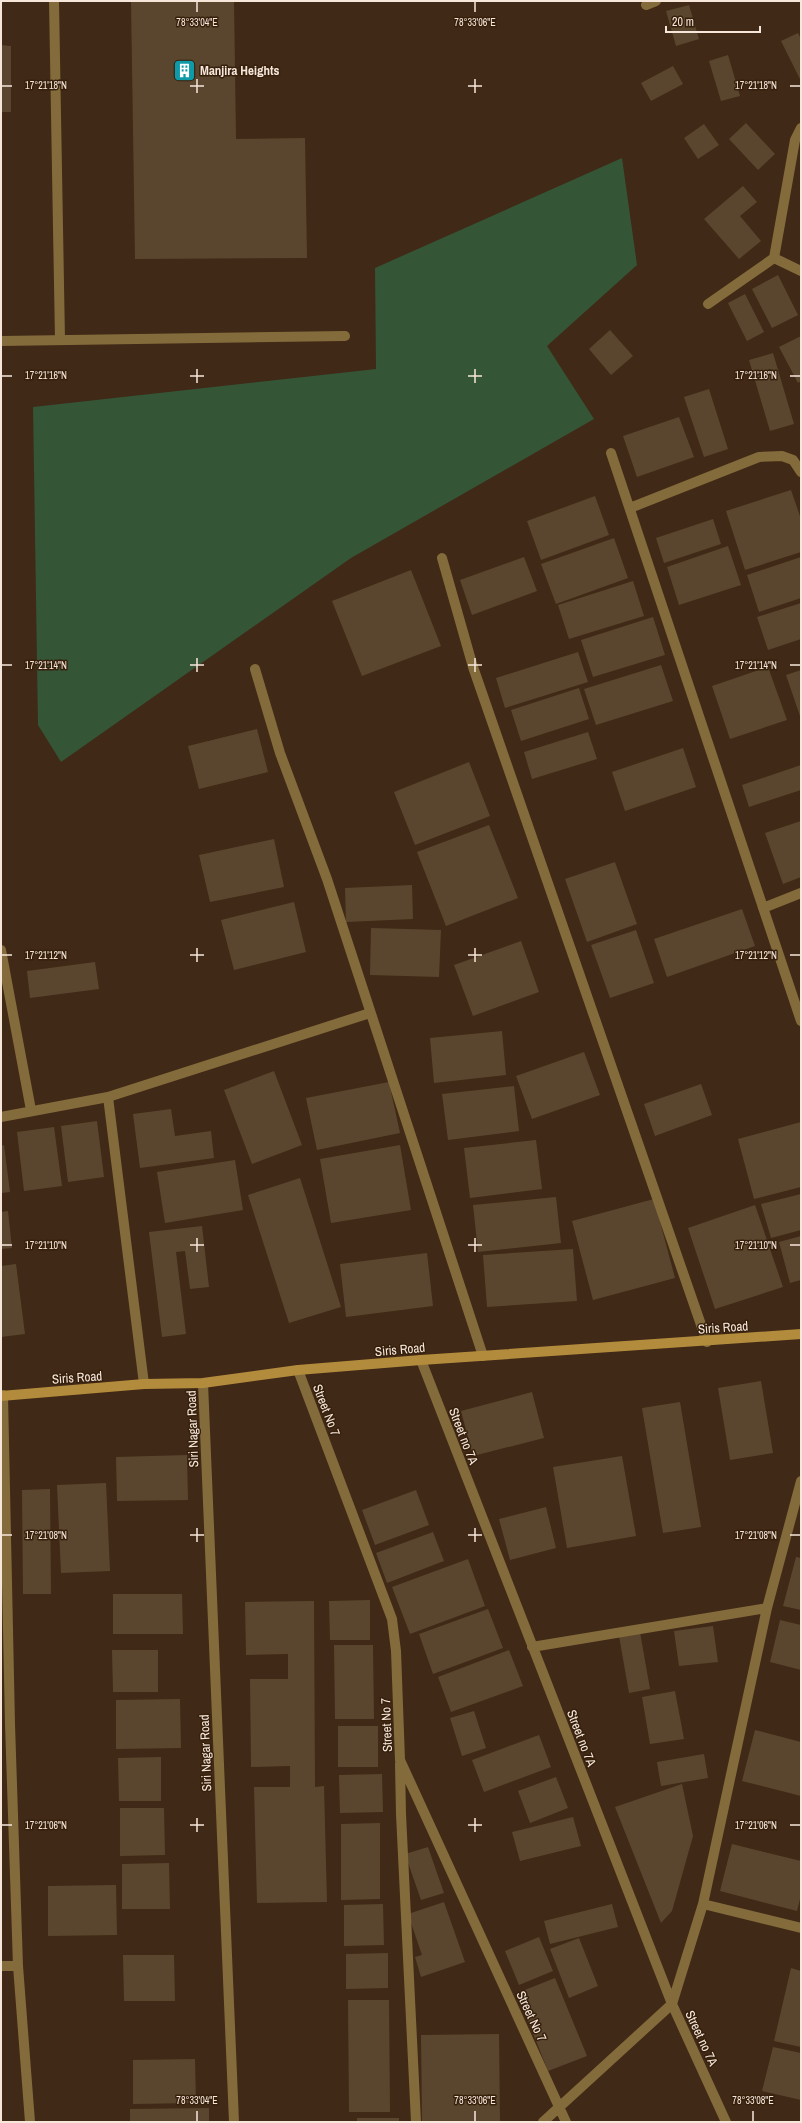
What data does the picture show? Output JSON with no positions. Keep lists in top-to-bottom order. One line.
{"streets":{"street":["Siris Road","Street No 7","Siri Nagar Road","Street no 7A"]},"crossings":[["Siris Road","Street No 7"],["Siris Road","Siri Nagar Road"],["Siris Road","Street no 7A"]],"places":{"building":["Manjira Heights"]},"scale_bar":"20 m","coordinates":["78°33'04\"E","78°33'06\"E","17°21'18\"N","17°21'16\"N","17°21'14\"N","17°21'12\"N","17°21'10\"N","17°21'08\"N","17°21'06\"N","78°33'08\"E"]}
